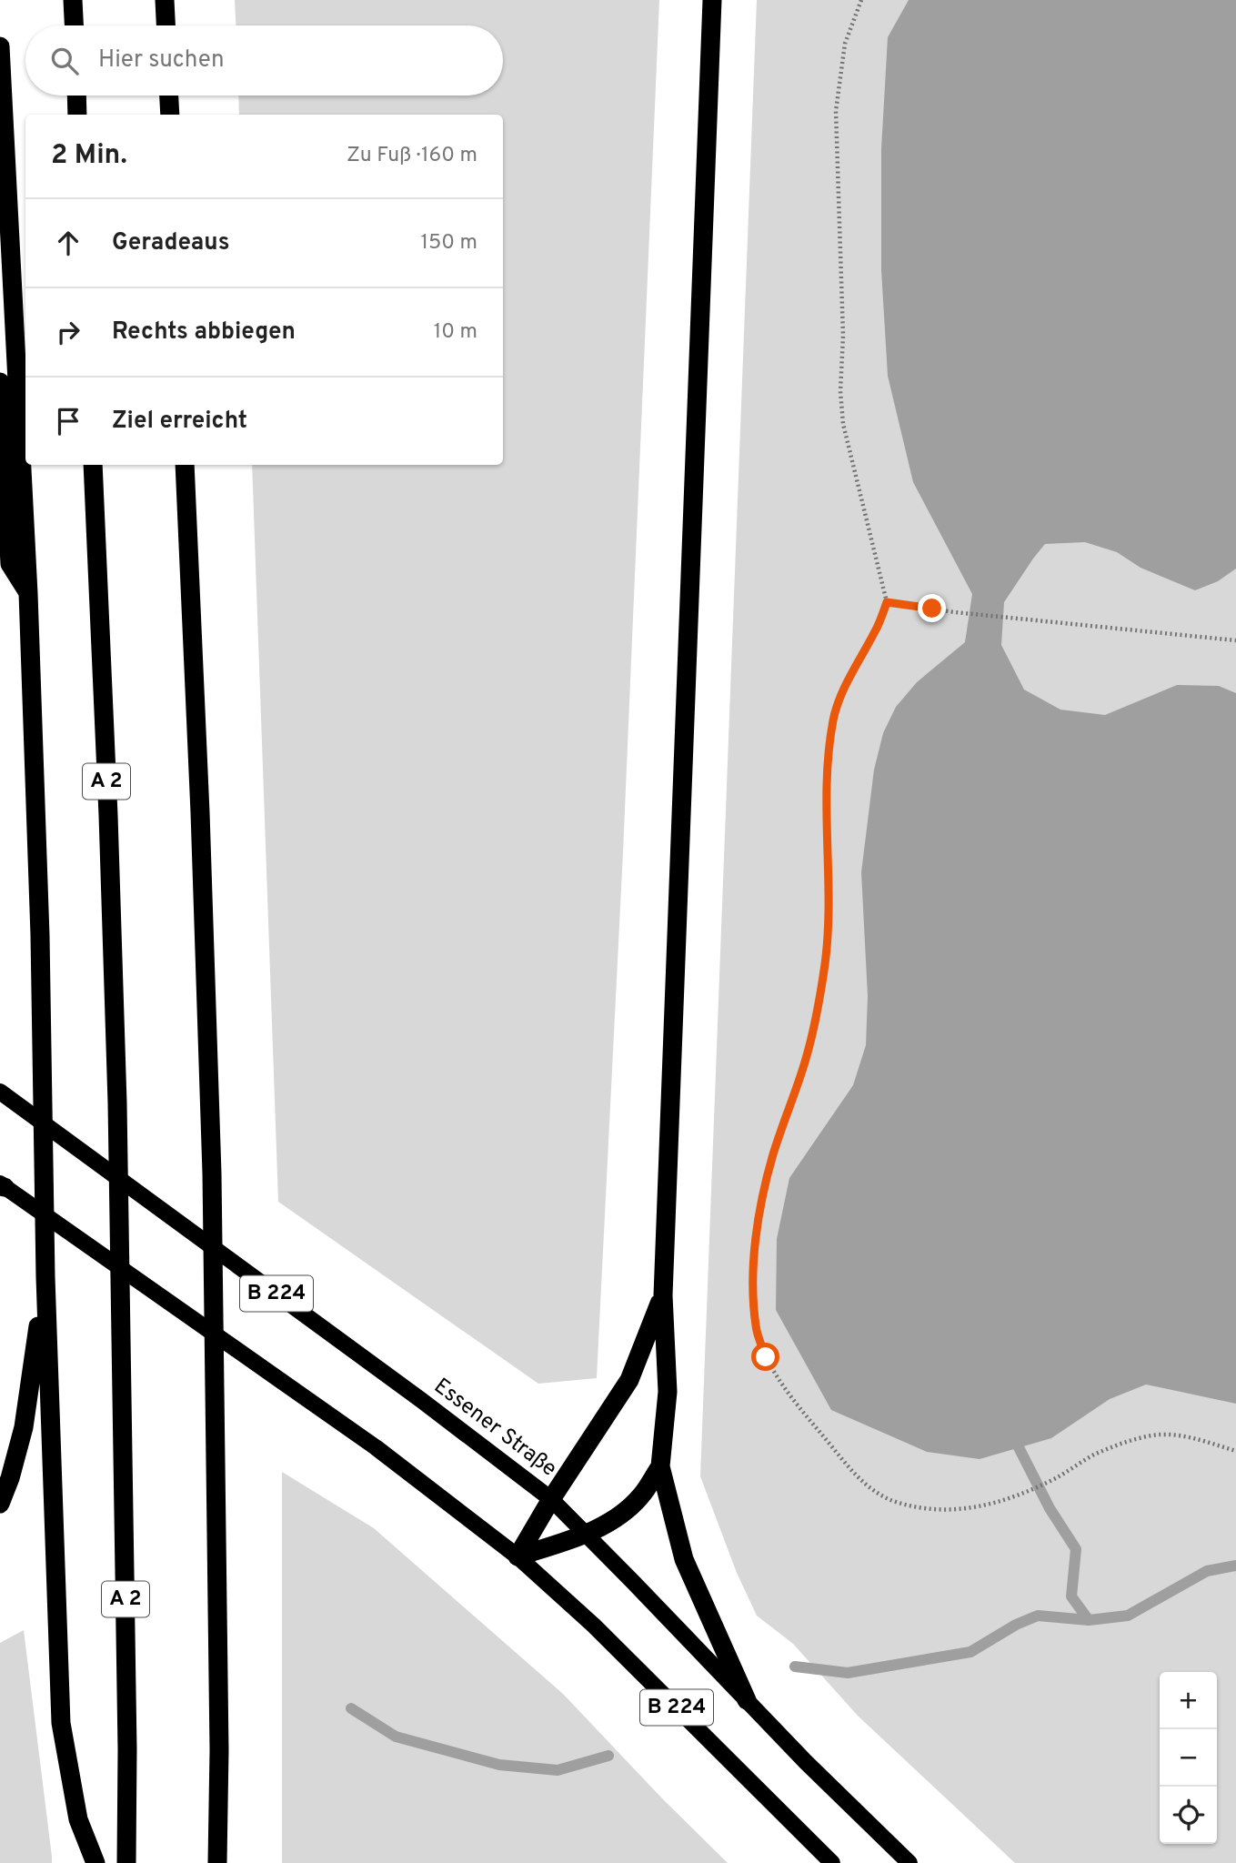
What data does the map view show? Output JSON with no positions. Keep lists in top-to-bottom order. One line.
{"streets":{"highway":["A 2"],"main road":["B 224","Essener Straße"]},"page":{"search":"Hier suchen","heading":["2 Min.","Zu Fuß · 160 m"],"list":[["Geradeaus","150 m"],["Rechts abbiegen","10 m"],"Ziel erreicht"],"map_buttons":["+","−"]}}
